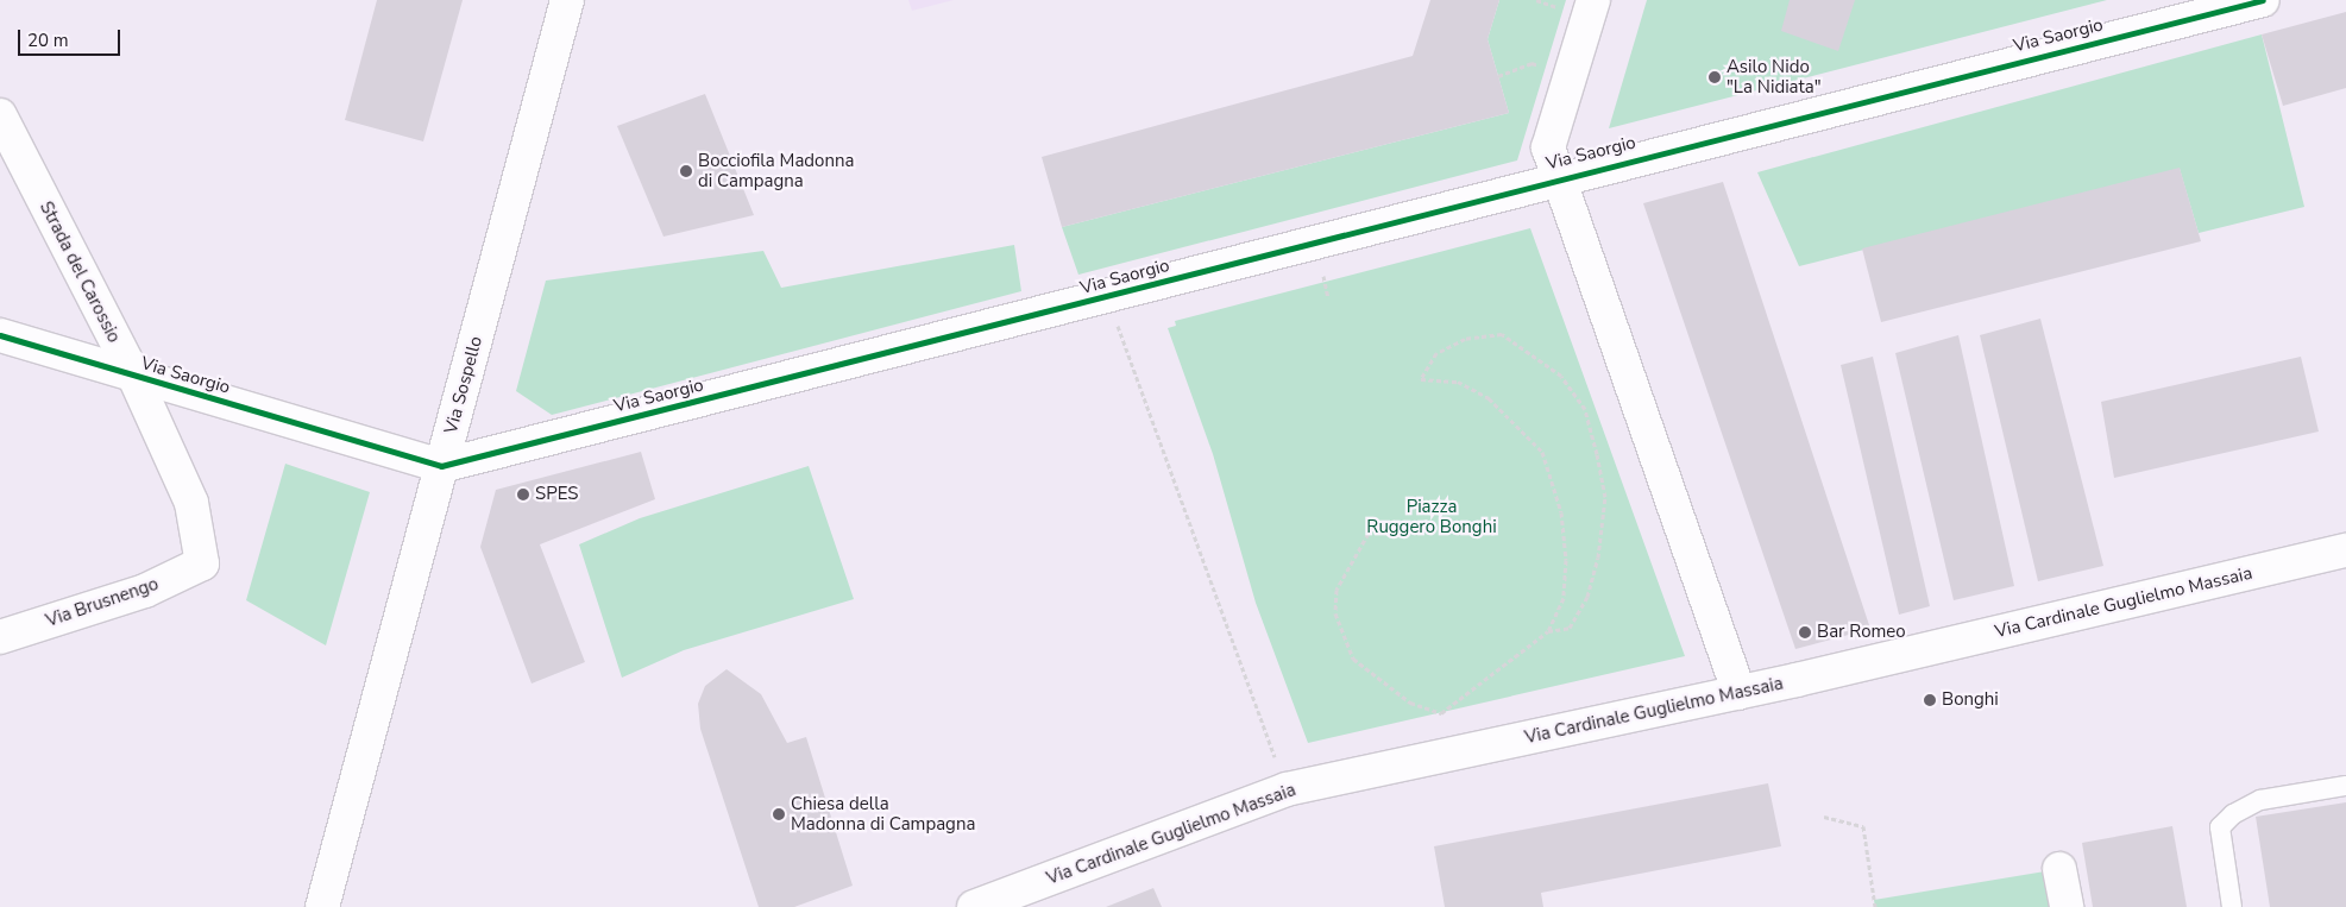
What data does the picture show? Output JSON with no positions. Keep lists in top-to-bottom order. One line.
{"streets":{"street":["Via Saorgio","Strada del Carossio","Via Sospello","Via Brusnengo","Via Cardinale Guglielmo Massaia"]},"crossings":[["Via Saorgio","Strada del Carossio"],["Via Saorgio","Via Sospello"],["Strada del Carossio","Via Brusnengo"]],"parks":["Piazza Ruggero Bonghi"],"places":["Asilo Nido \"La Nidiata\"","Bocciofila Madonna di Campagna","SPES","Bar Romeo","Bonghi","Chiesa della Madonna di Campagna"],"scale_bar":"20 m"}
